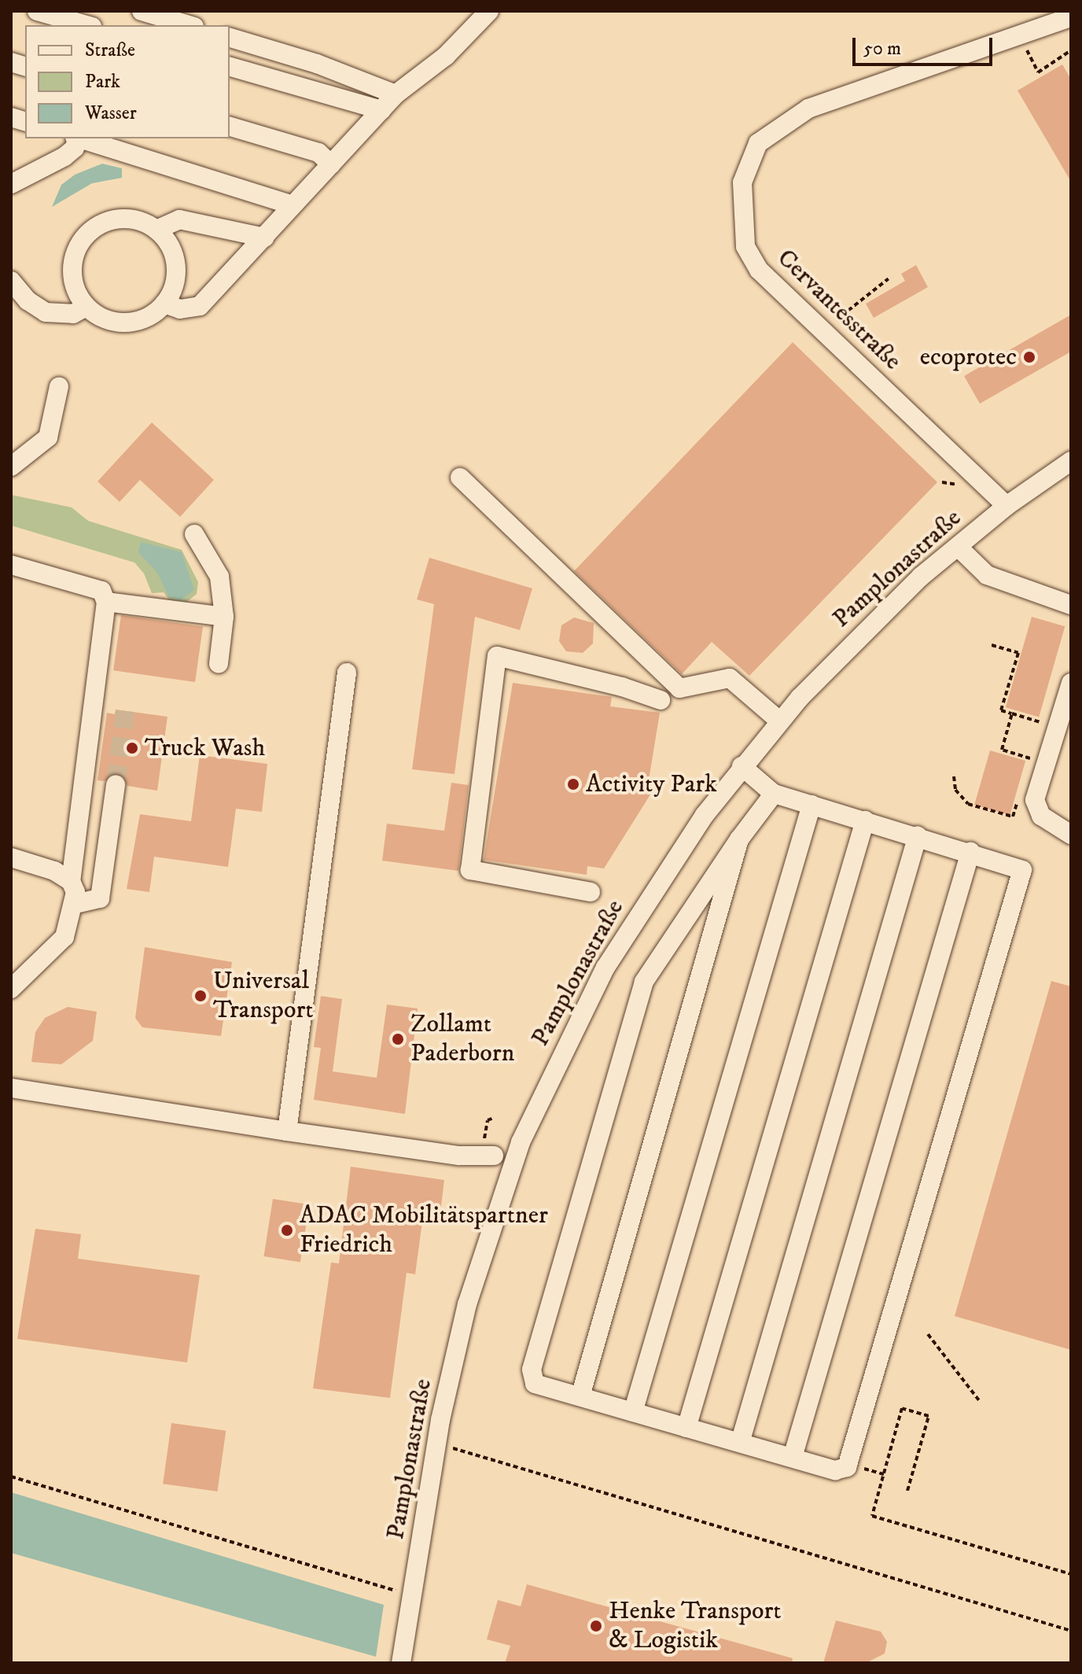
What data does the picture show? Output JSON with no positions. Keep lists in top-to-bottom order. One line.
{"streets":{"street":["Cervantesstraße","Pamplonastraße"]},"crossings":[["Cervantesstraße","Pamplonastraße"]],"places":["ecoprotec","Truck Wash","Activity Park","Universal Transport","Zollamt Paderborn","ADAC Mobilitätspartner Friedrich","Henke Transport & Logistik"],"legend":["Straße","Park","Wasser"],"scale_bar":"50 m"}
